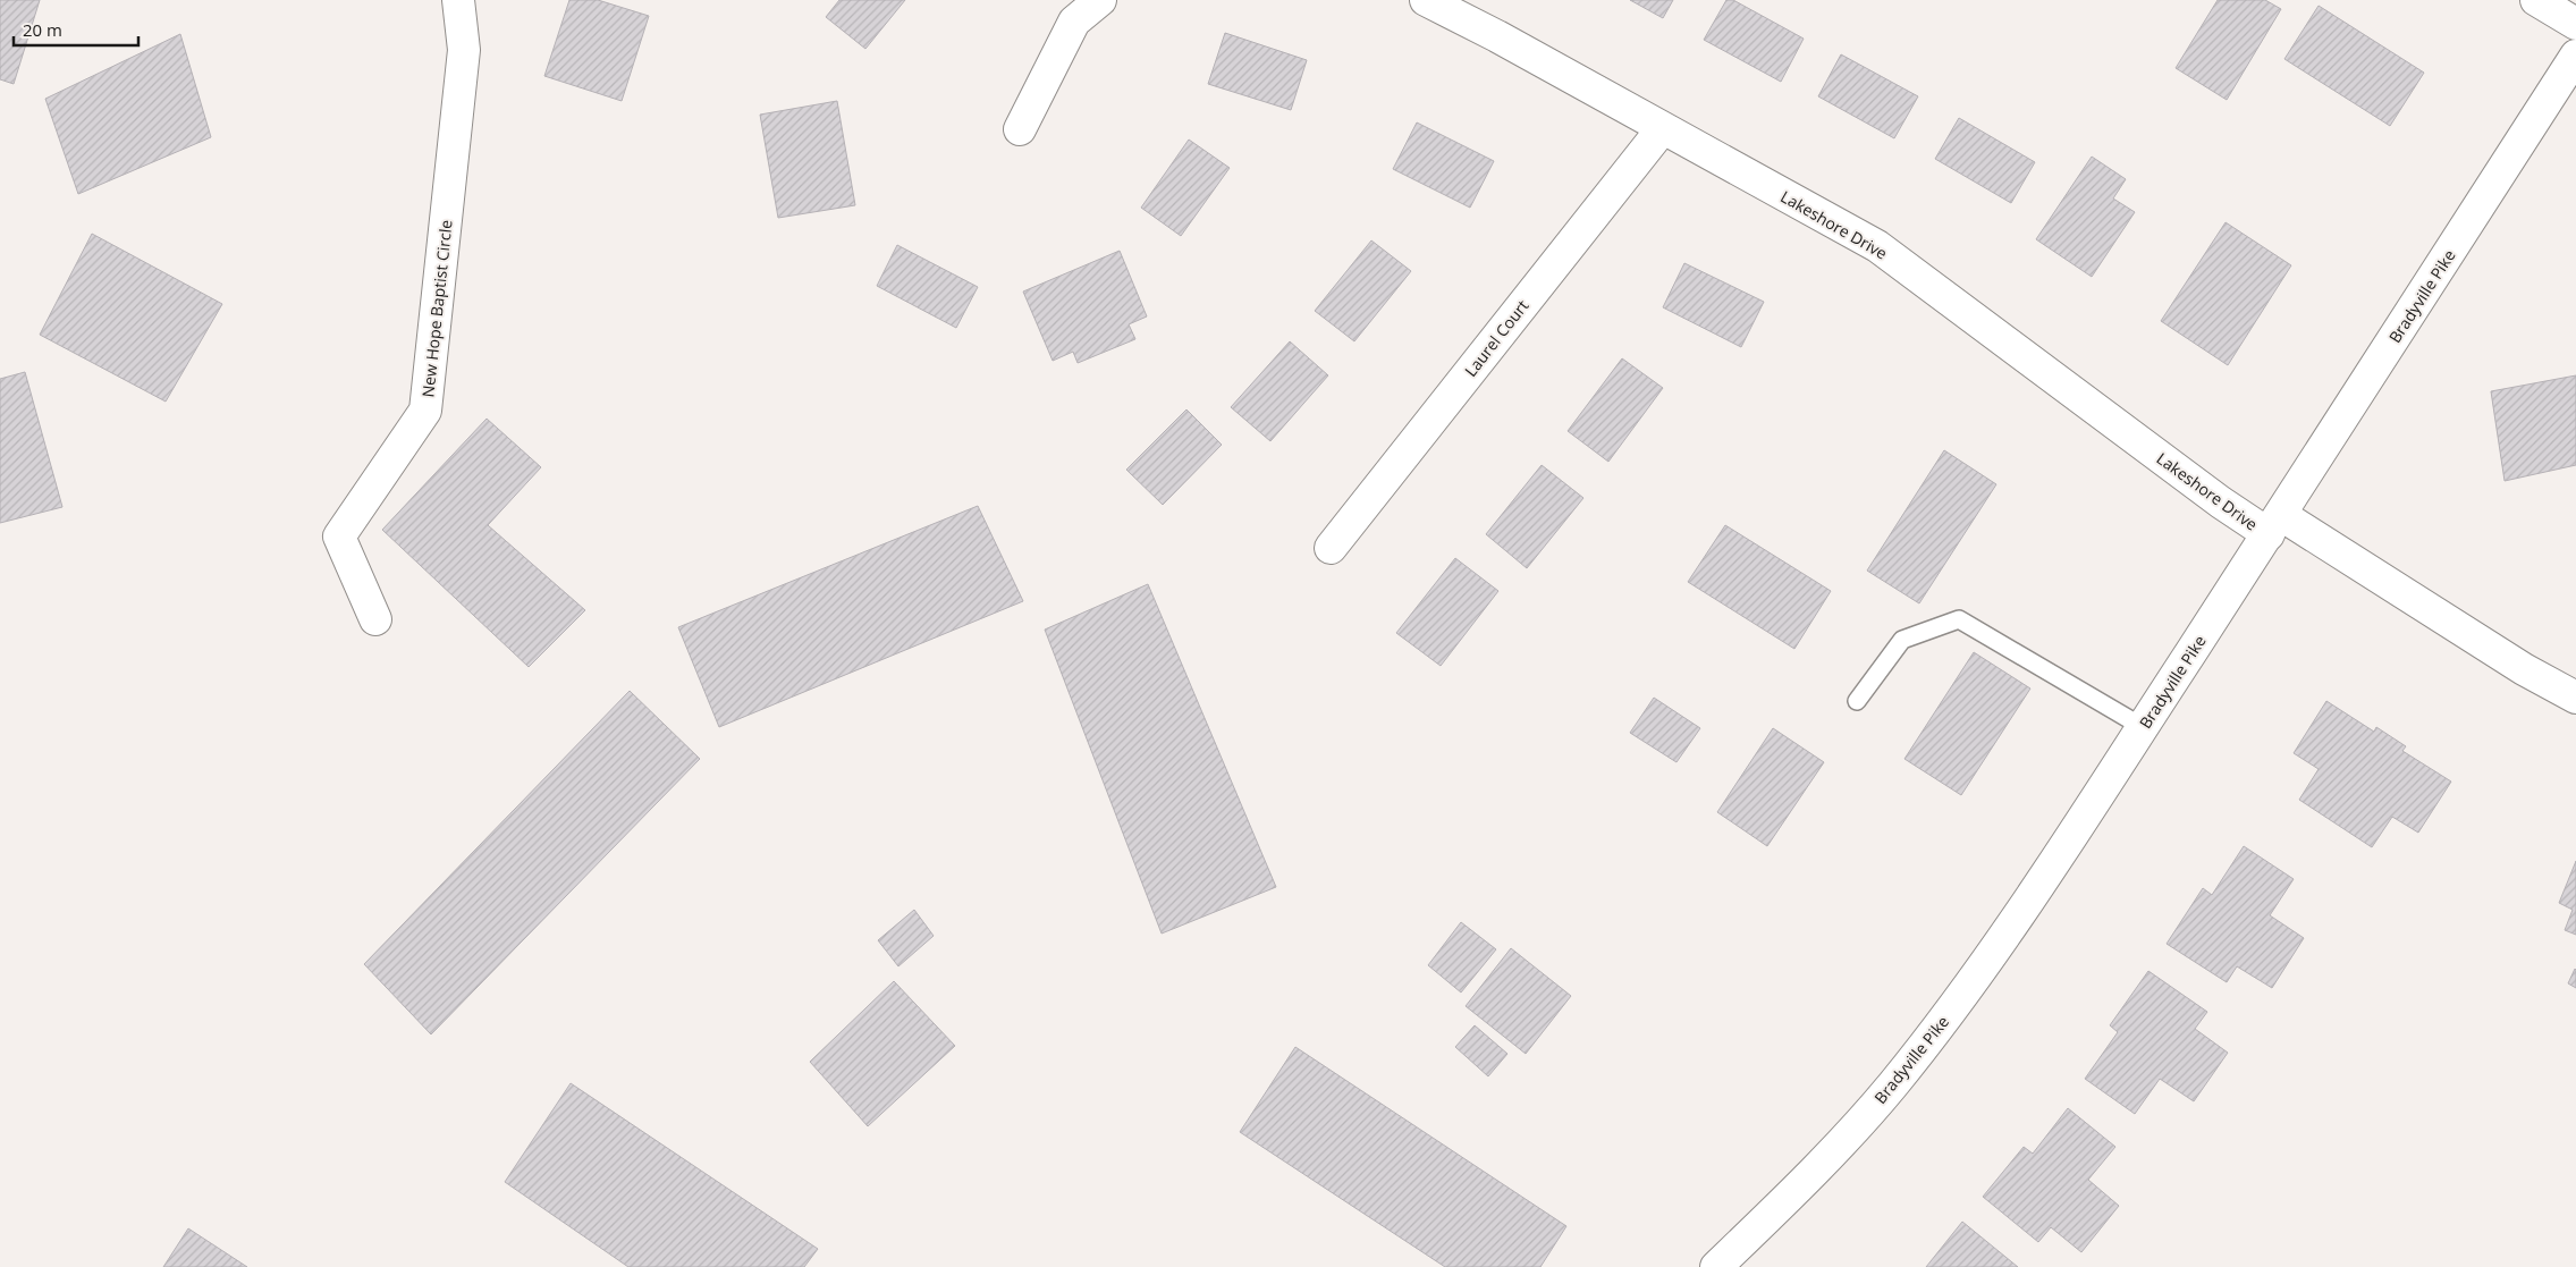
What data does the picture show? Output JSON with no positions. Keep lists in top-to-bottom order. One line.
{"streets":{"street":["Lakeshore Drive","Bradyville Pike","New Hope Baptist Circle","Laurel Court"]},"crossings":[["Lakeshore Drive","Bradyville Pike"],["Lakeshore Drive","Laurel Court"]],"scale_bar":"20 m"}
